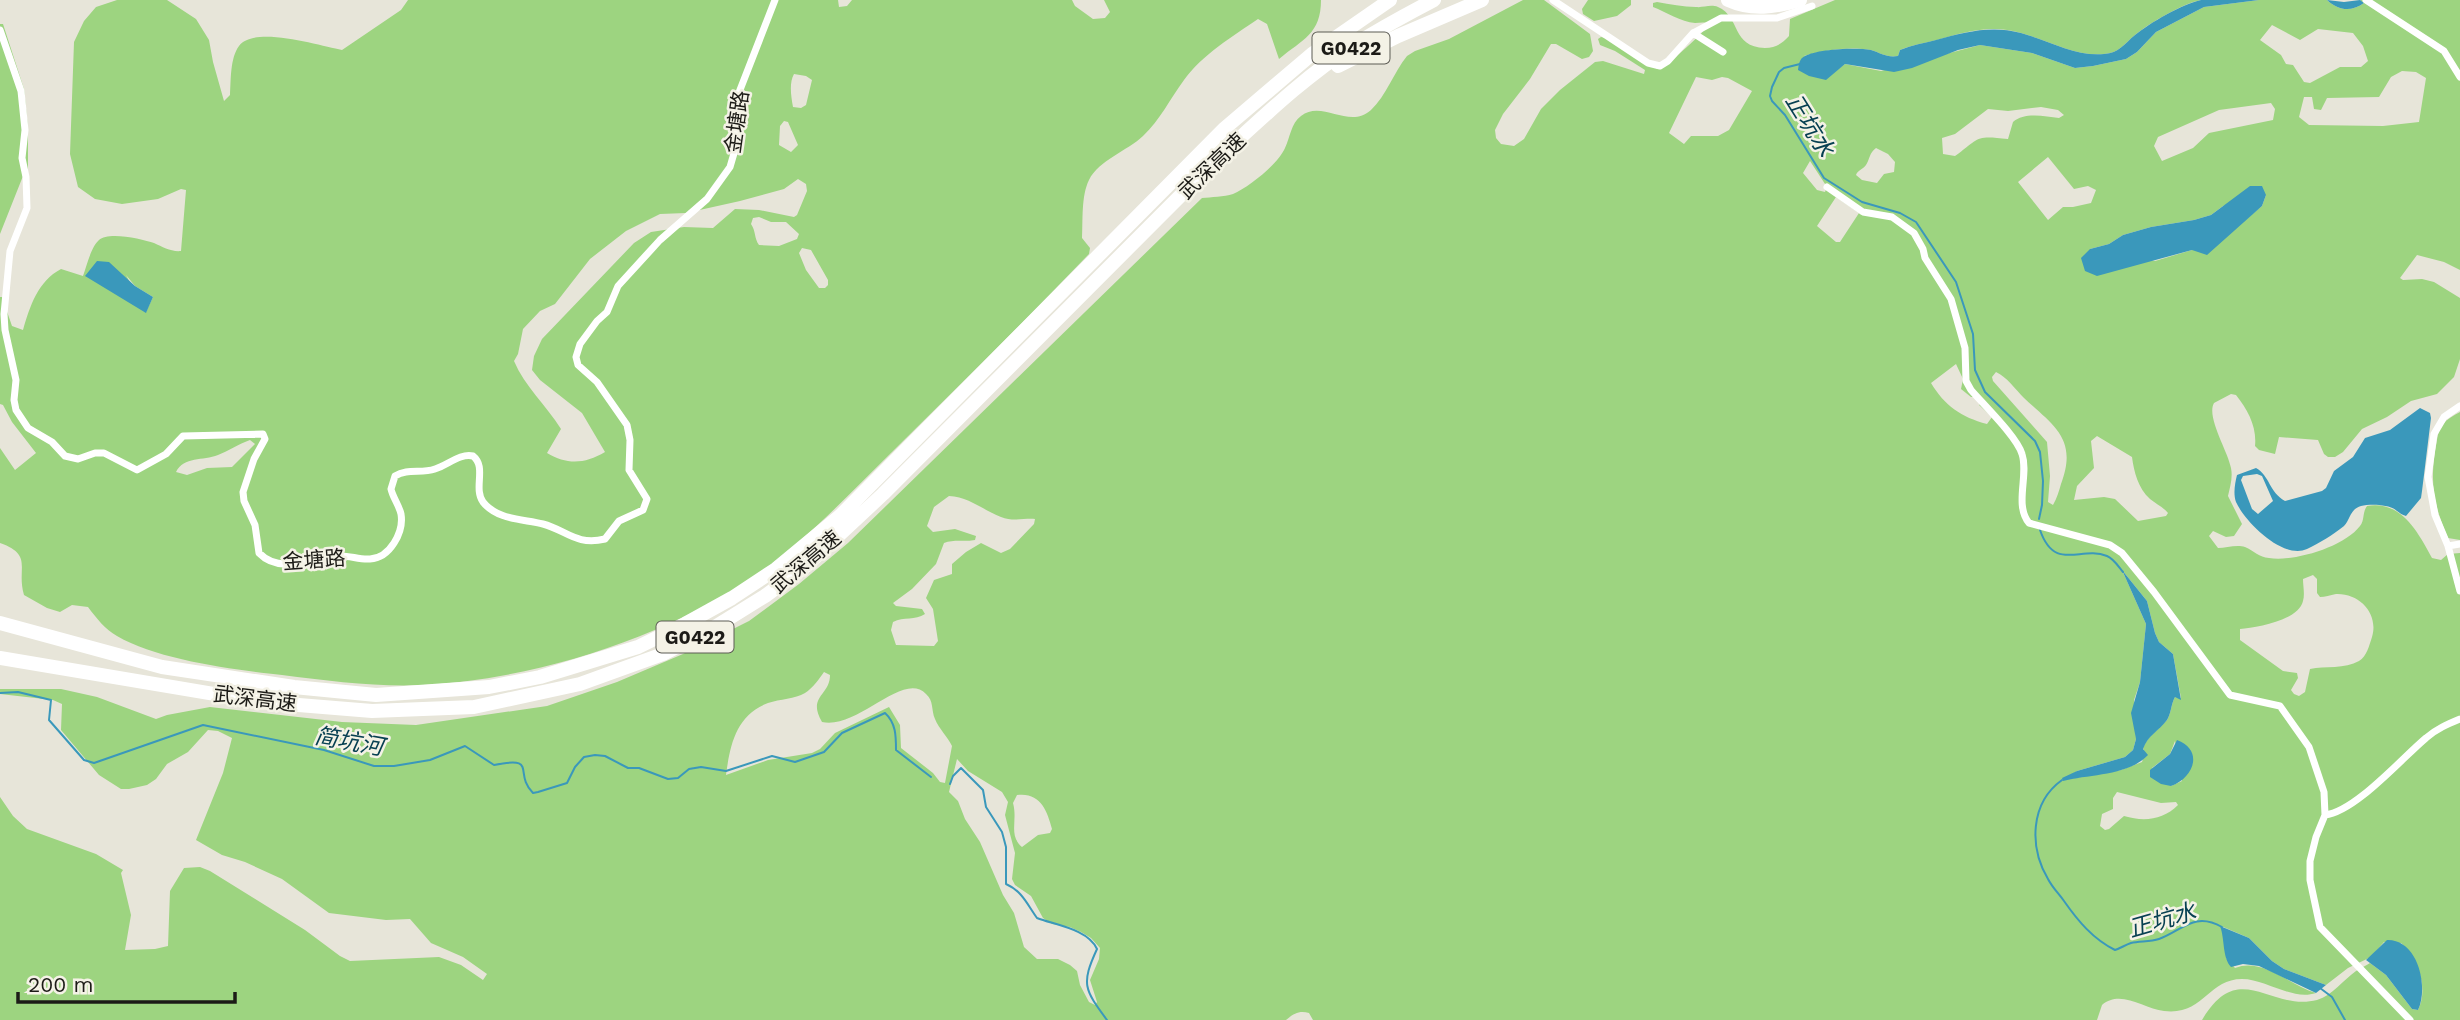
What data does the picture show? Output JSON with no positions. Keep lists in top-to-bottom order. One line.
{"streets":{"highway":["G0422","武深高速"],"street":["金塘路"]},"water":["正坑水","简坑河"],"scale_bar":"200 m"}
